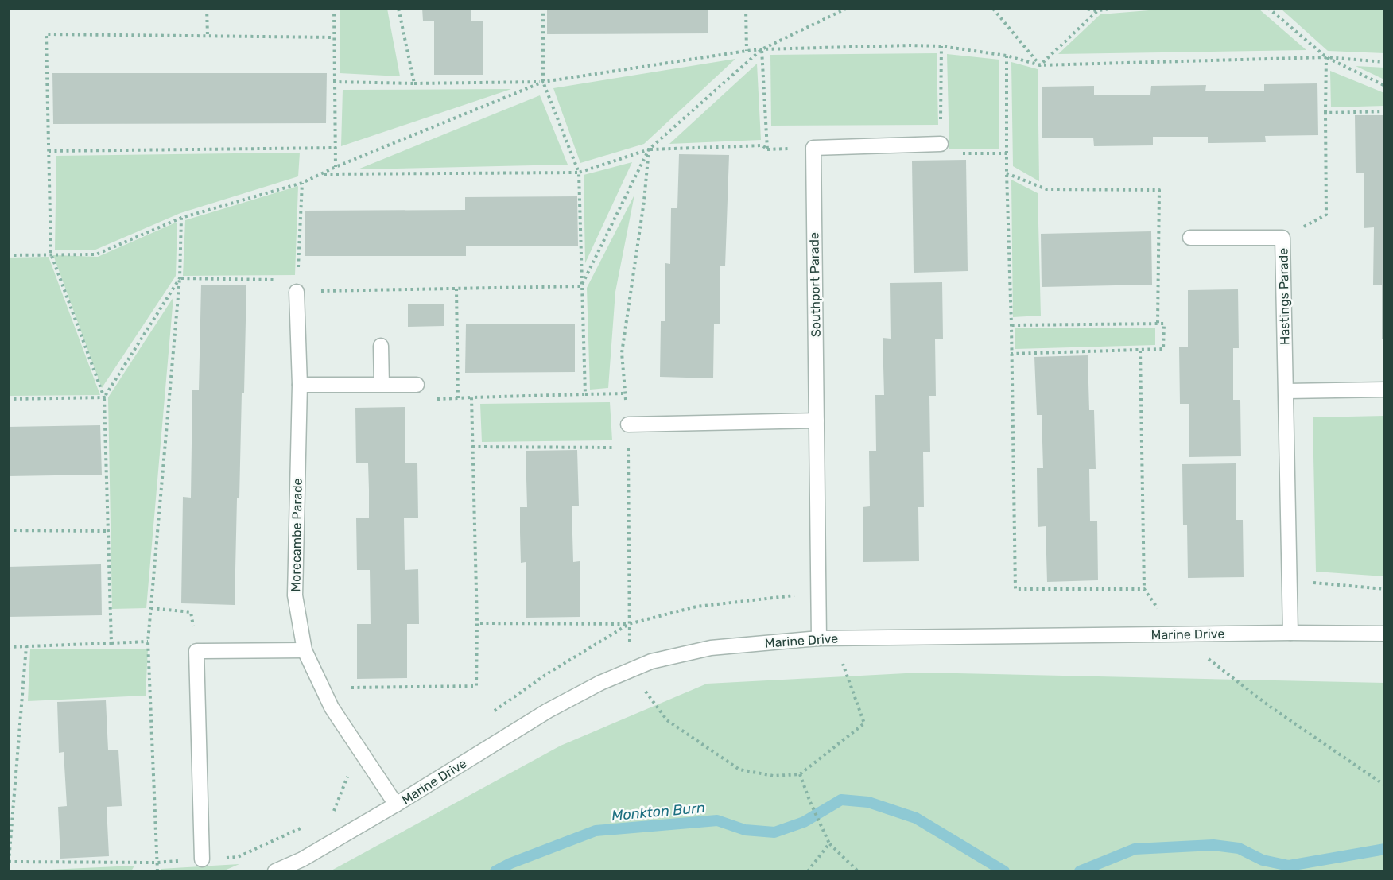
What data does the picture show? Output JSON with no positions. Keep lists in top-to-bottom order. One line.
{"streets":{"street":["Southport Parade","Hastings Parade","Morecambe Parade","Marine Drive"]},"crossings":[["Southport Parade","Marine Drive"],["Hastings Parade","Marine Drive"],["Morecambe Parade","Marine Drive"]],"water":["Monkton Burn"]}
